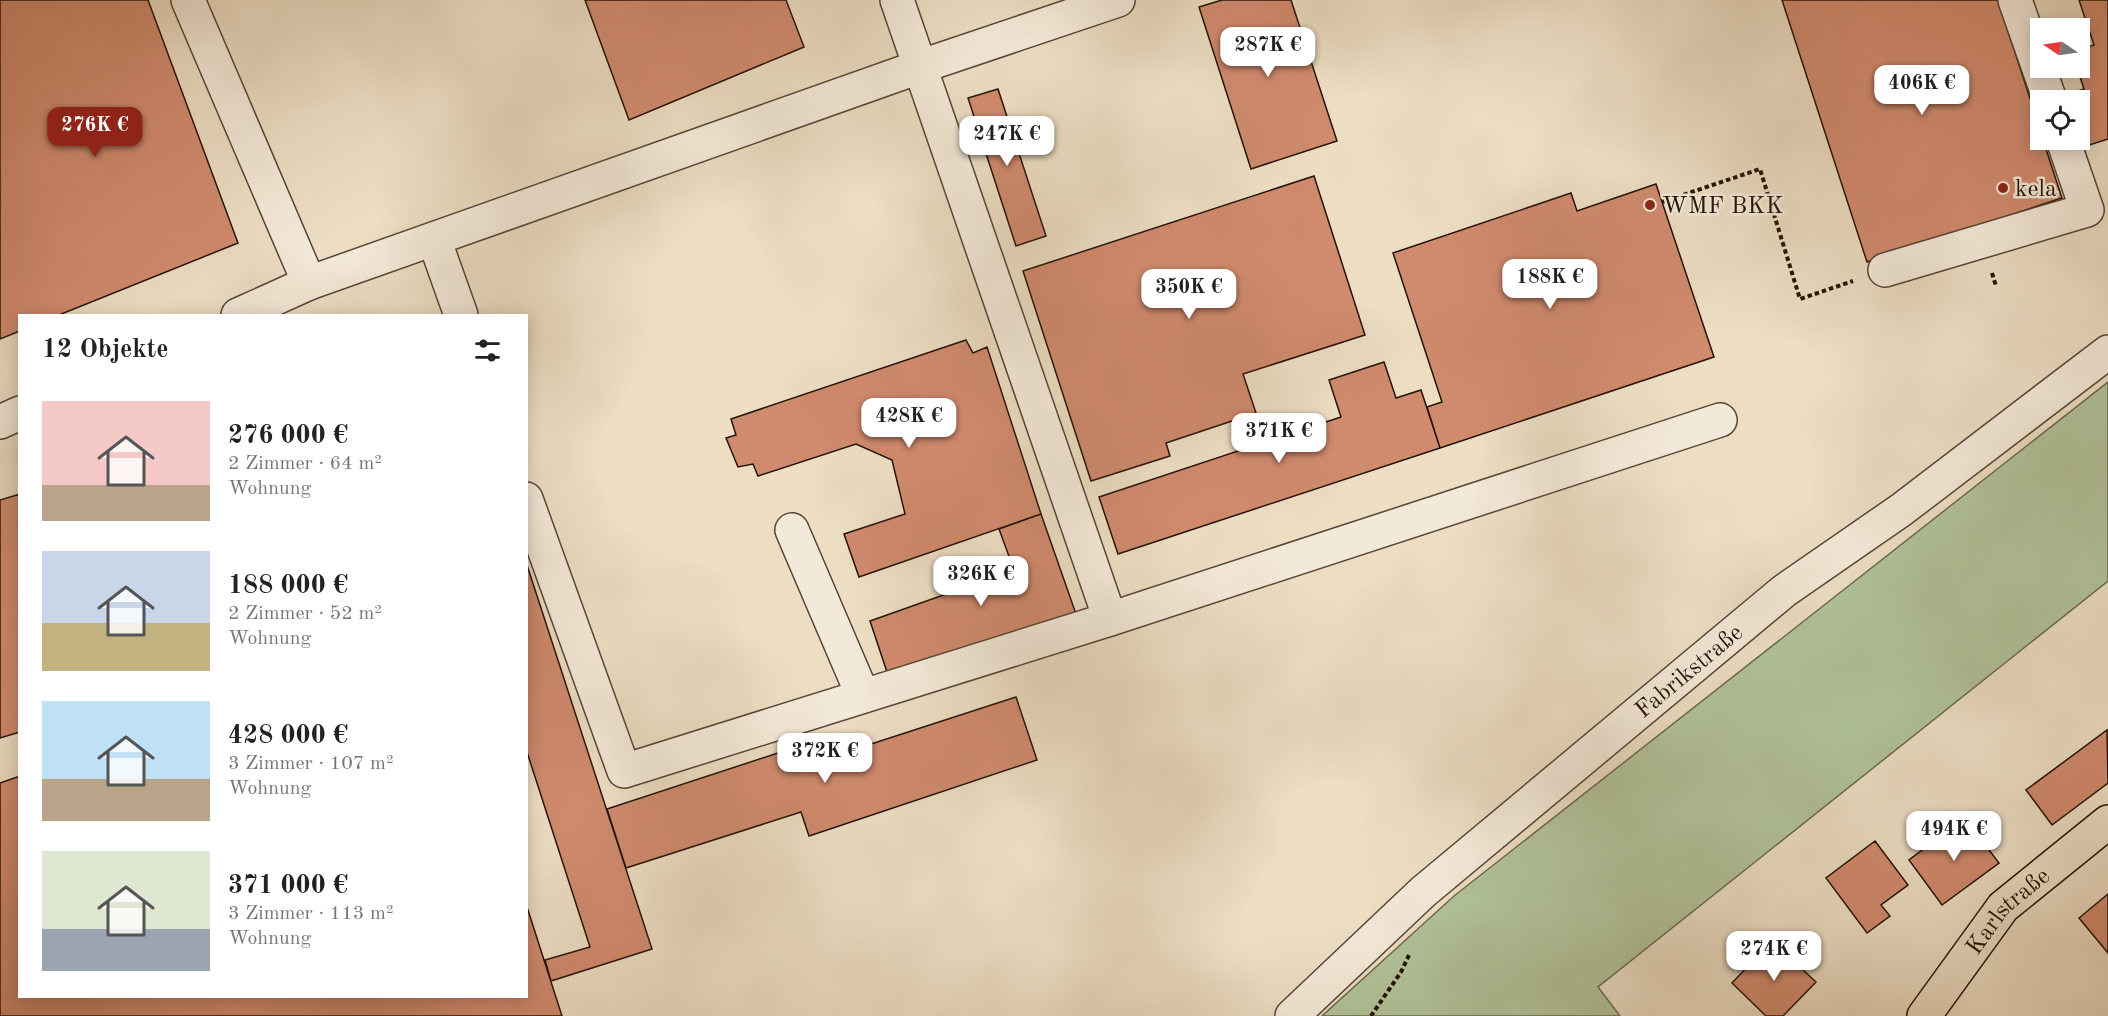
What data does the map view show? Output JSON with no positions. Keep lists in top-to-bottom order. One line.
{"streets":{"main road":["Karlstraße"],"street":["Fabrikstraße"]},"places":["kela","WMF BKK"],"north":"left","page":{"price":["287K €","406K €","276K €","247K €","188K €","350K €","428K €","371K €","326K €","372K €","494K €","274K €"],"heading":"12 Objekte","list":[{"name":"276 000 €","note":"2 Zimmer · 64 m² · Wohnung"},{"name":"188 000 €","note":"2 Zimmer · 52 m² · Wohnung"},{"name":"428 000 €","note":"3 Zimmer · 107 m² · Wohnung"},{"name":"371 000 €","note":"3 Zimmer · 113 m² · Wohnung"}]}}
